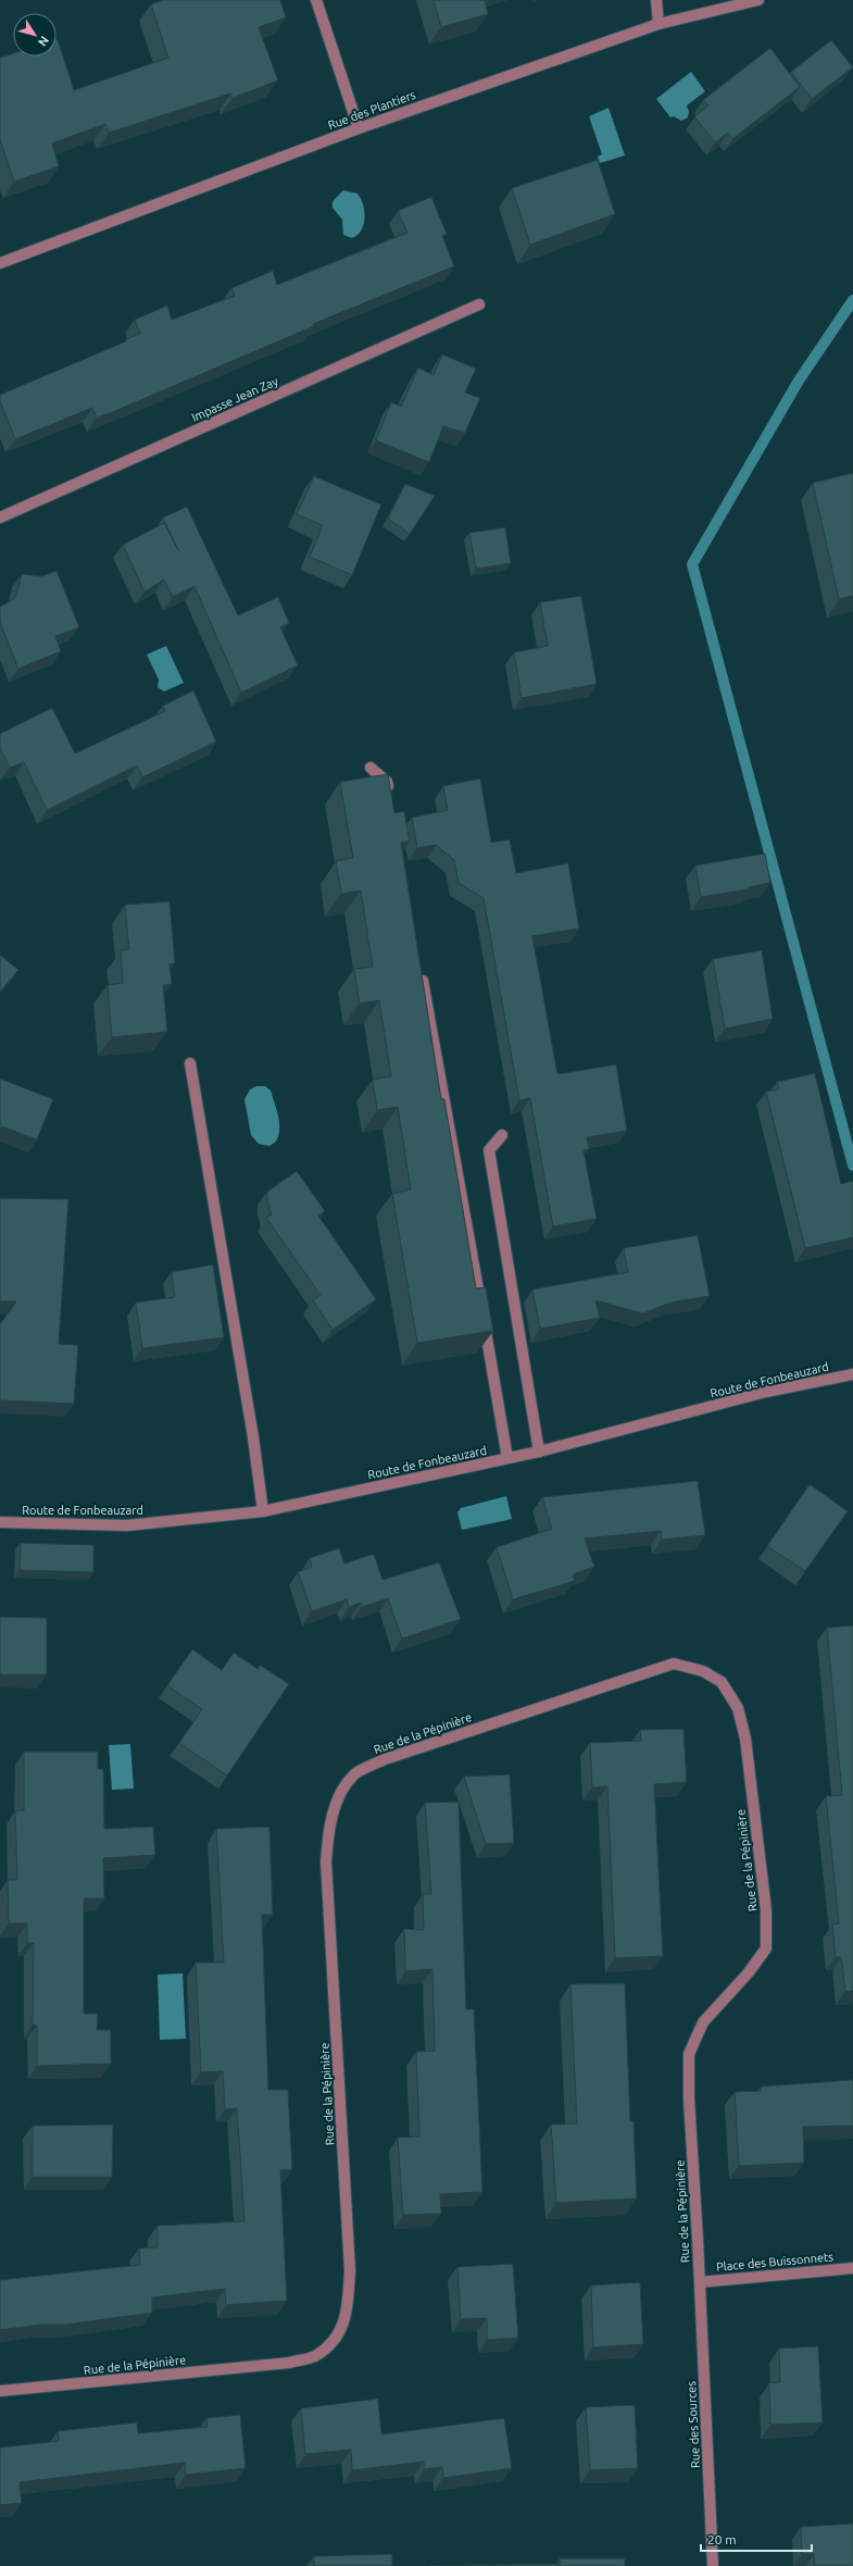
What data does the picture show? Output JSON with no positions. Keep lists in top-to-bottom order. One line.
{"streets":{"street":["Rue des Plantiers","Impasse Jean Zay","Route de Fonbeauzard","Rue de la Pépinière","Place des Buissonnets","Rue des Sources"]},"crossings":[["Rue de la Pépinière","Place des Buissonnets"],["Rue de la Pépinière","Rue des Sources"],["Place des Buissonnets","Rue des Sources"]],"scale_bar":"20 m","north":"bottom right"}
